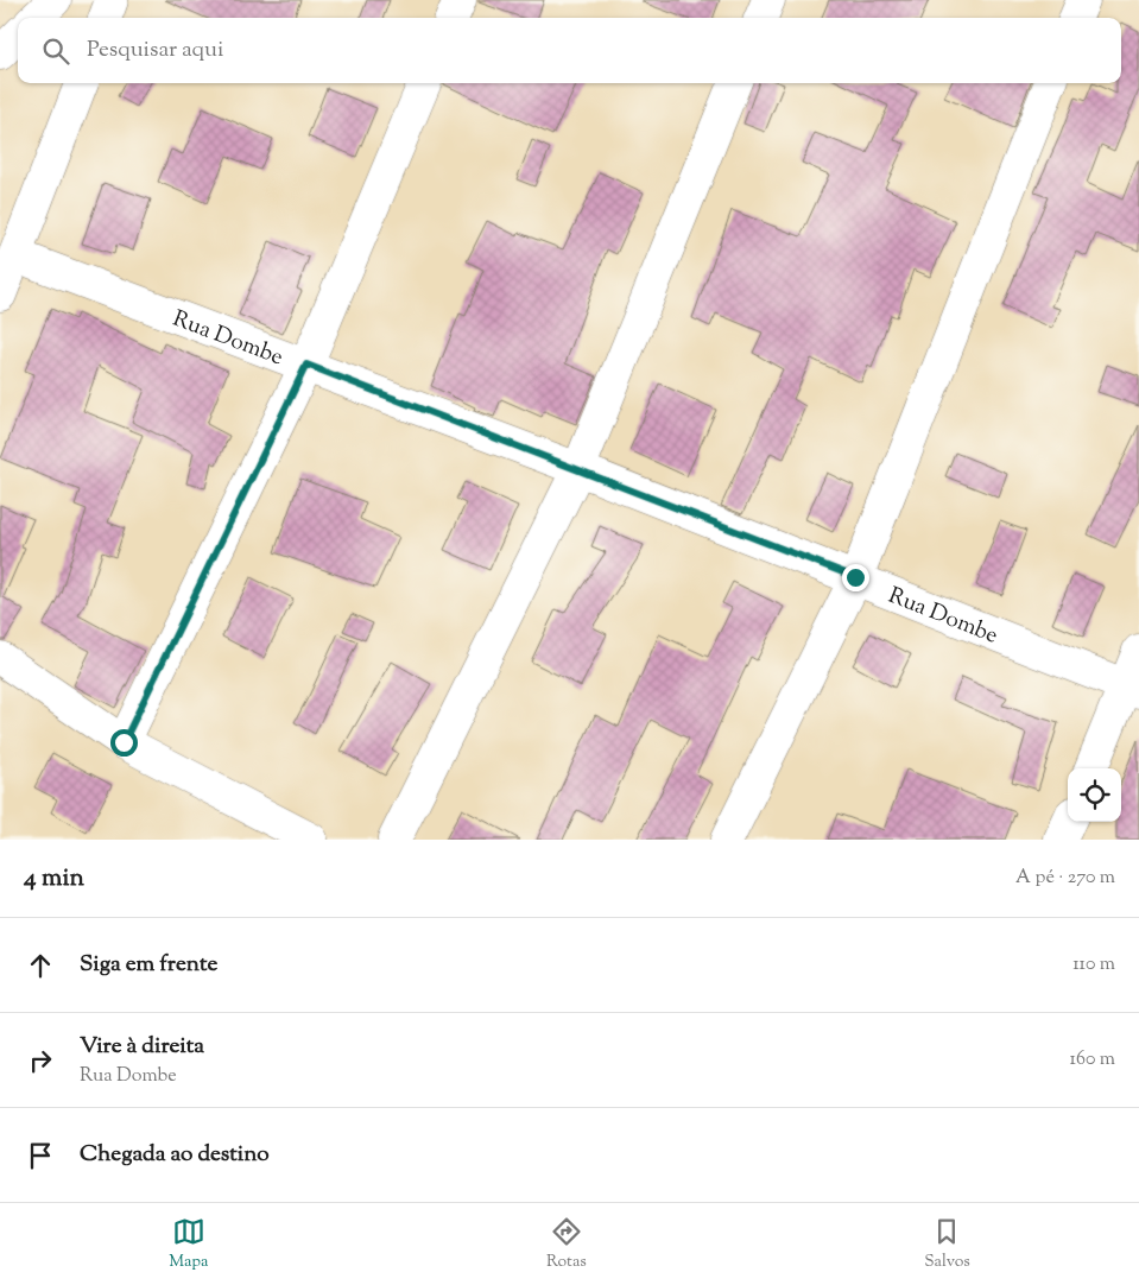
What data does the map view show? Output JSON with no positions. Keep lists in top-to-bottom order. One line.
{"streets":{"main road":["Rua Dombe"]},"page":{"search":"Pesquisar aqui","heading":["4 min","A pé · 270 m"],"list":[["Siga em frente","110 m"],["Vire à direita","Rua Dombe","160 m"],"Chegada ao destino"],"nav":["Mapa","Rotas","Salvos"]}}
